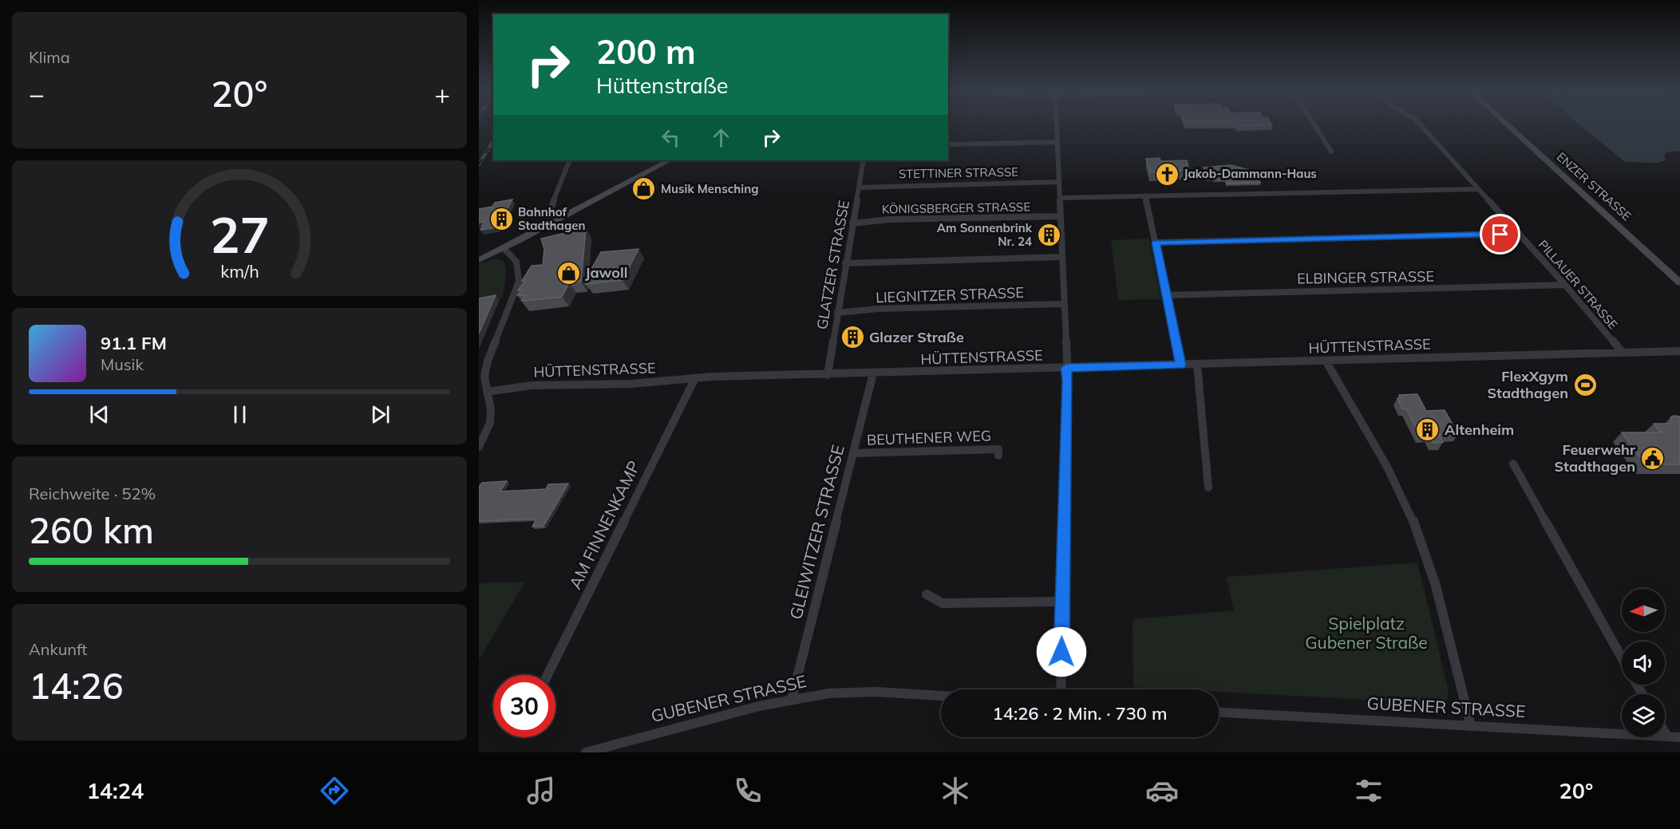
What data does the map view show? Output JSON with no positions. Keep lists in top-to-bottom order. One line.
{"streets":{"main road":["ENZER STRASSE"],"street":["STETTINER STRASSE","KÖNIGSBERGER STRASSE","GLATZER STRASSE","ELBINGER STRASSE","PILLAUER STRASSE","LIEGNITZER STRASSE","HÜTTENSTRASSE","BEUTHENER WEG","AM FINNENKAMP","GLEIWITZER STRASSE","GUBENER STRASSE"]},"crossings":[["STETTINER STRASSE","GLATZER STRASSE"],["KÖNIGSBERGER STRASSE","GLATZER STRASSE"],["GLATZER STRASSE","LIEGNITZER STRASSE"],["GLATZER STRASSE","HÜTTENSTRASSE"],["ELBINGER STRASSE","PILLAUER STRASSE"],["PILLAUER STRASSE","HÜTTENSTRASSE"],["HÜTTENSTRASSE","AM FINNENKAMP"],["HÜTTENSTRASSE","GLEIWITZER STRASSE"],["BEUTHENER WEG","GLEIWITZER STRASSE"],["GLEIWITZER STRASSE","GUBENER STRASSE"]],"parks":["Spielplatz Gubener Straße"],"places":{"church":["Jakob-Dammann-Haus"],"shop":["Musik Mensching","Jawoll"],"building":["Bahnhof Stadthagen","Am Sonnenbrink Nr. 24","Glazer Straße","Altenheim"],"sports":["FlexXgym Stadthagen"],"public building":["Feuerwehr Stadthagen"]},"north":"left","page":{"tile":["Klima",["Reichweite · 52%","260 km"],["Ankunft","14:26"]],"turn":["200 m","Hüttenstraße"],"heat":["−","20°","+"],"song":["91.1 FM","Musik"],"limit":"30","trip":"14:26 · 2 Min. · 730 m","tabs":["14:24","20°"],"gauge":["27","km/h"]}}
